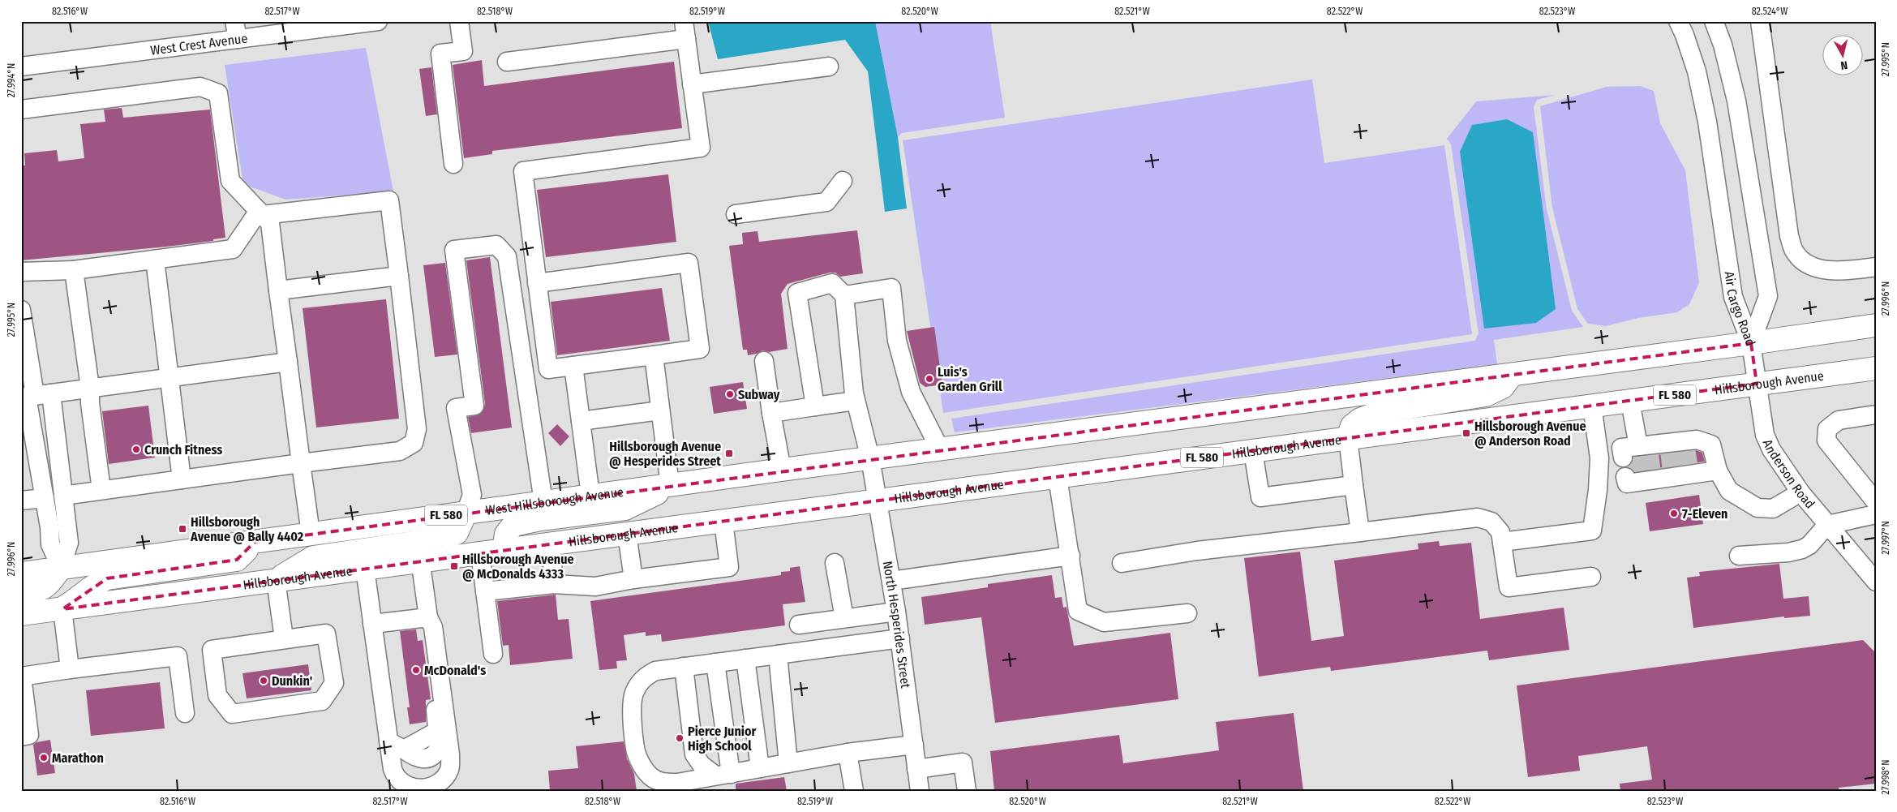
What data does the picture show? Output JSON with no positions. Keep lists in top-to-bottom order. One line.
{"streets":{"main road":["Hillsborough Avenue","FL 580","West Hillsborough Avenue"],"street":["West Crest Avenue","Air Cargo Road","Anderson Road","North Hesperides Street"]},"crossings":[["Air Cargo Road","FL 580"],["Air Cargo Road","Anderson Road"],["Hillsborough Avenue","Anderson Road"],["Hillsborough Avenue","North Hesperides Street"],["FL 580","Anderson Road"],["FL 580","West Hillsborough Avenue"],["FL 580","North Hesperides Street"],["West Hillsborough Avenue","North Hesperides Street"]],"places":{"other":["Luis's Garden Grill","Subway","Crunch Fitness","7-Eleven","McDonald's","Dunkin'","Pierce Junior High School","Marathon"],"transit":["Hillsborough Avenue @ Anderson Road","Hillsborough Avenue @ Hesperides Street","Hillsborough Avenue @ Bally 4402","Hillsborough Avenue @ McDonalds 4333"]},"north":"bottom","coordinates":["82.516°W","82.517°W","82.518°W","82.519°W","82.520°W","82.521°W","82.522°W","82.523°W","82.524°W","27.995°N","27.994°N","27.996°N","27.997°N","27.998°N"]}
